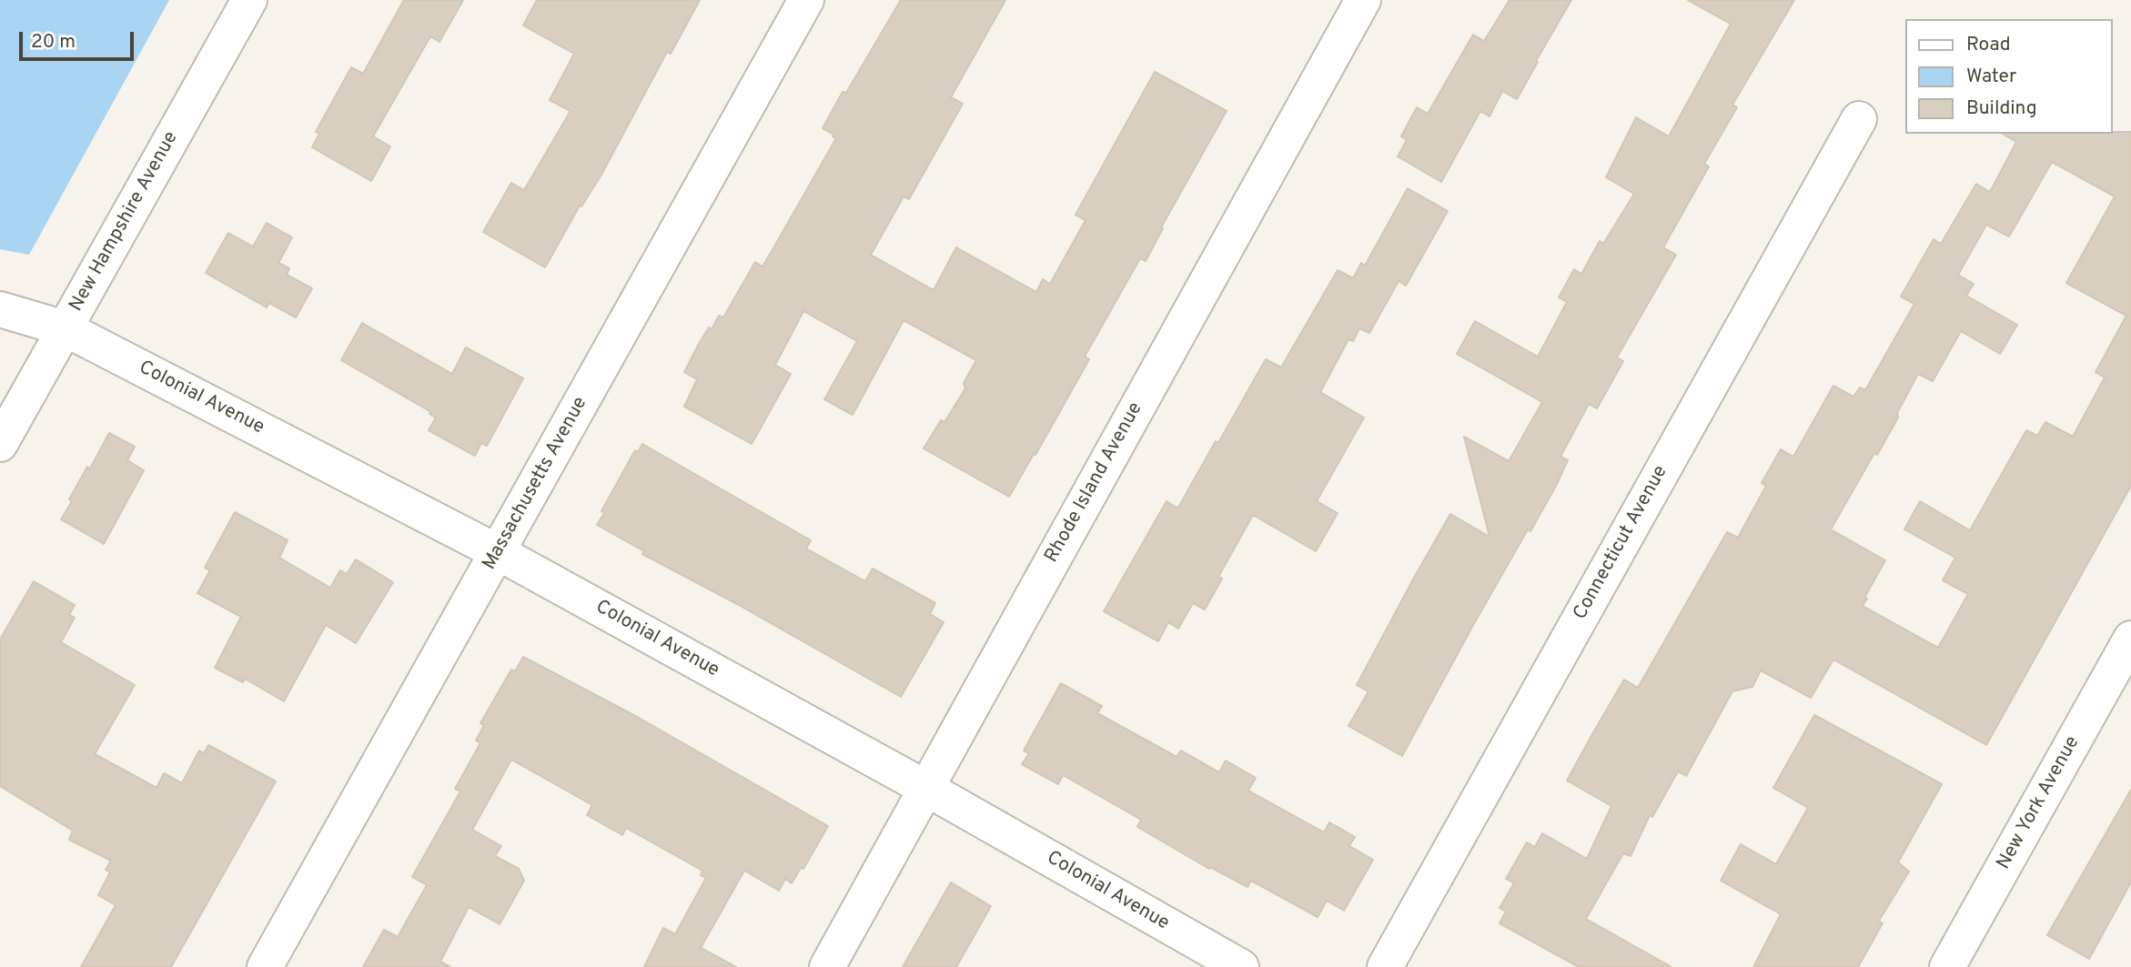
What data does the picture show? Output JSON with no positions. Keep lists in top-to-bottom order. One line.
{"streets":{"street":["New Hampshire Avenue","Colonial Avenue","Rhode Island Avenue","Massachusetts Avenue","Connecticut Avenue","New York Avenue"]},"crossings":[["New Hampshire Avenue","Colonial Avenue"],["Colonial Avenue","Rhode Island Avenue"],["Colonial Avenue","Massachusetts Avenue"]],"legend":["Road","Water","Building"],"scale_bar":"20 m"}
